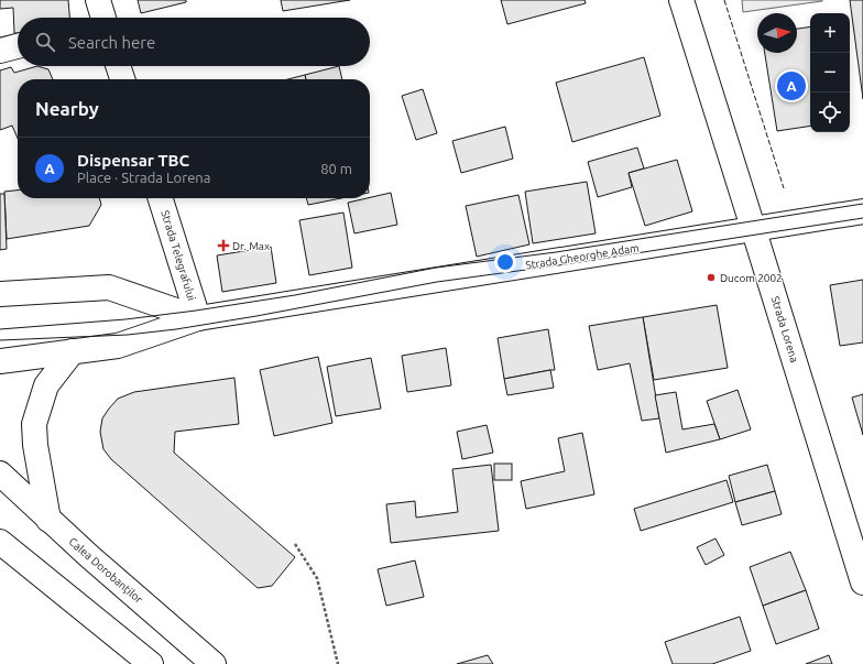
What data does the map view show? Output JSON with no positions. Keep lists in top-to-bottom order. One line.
{"streets":{"main road":["Strada Telegrafului","Strada Gheorghe Adam","Strada Lorena","Calea Dorobanților"]},"crossings":[["Strada Telegrafului","Strada Gheorghe Adam"],["Strada Gheorghe Adam","Strada Lorena"]],"places":{"health":["Dr. Max"],"other":["Ducom 2002"]},"north":"right","page":{"map_buttons":["+","−"],"search":"Search here","pins":"A","heading":"Nearby","list":[{"mark":"A","name":"Dispensar TBC","note":"Place · Strada Lorena","value":"80 m"}]}}
